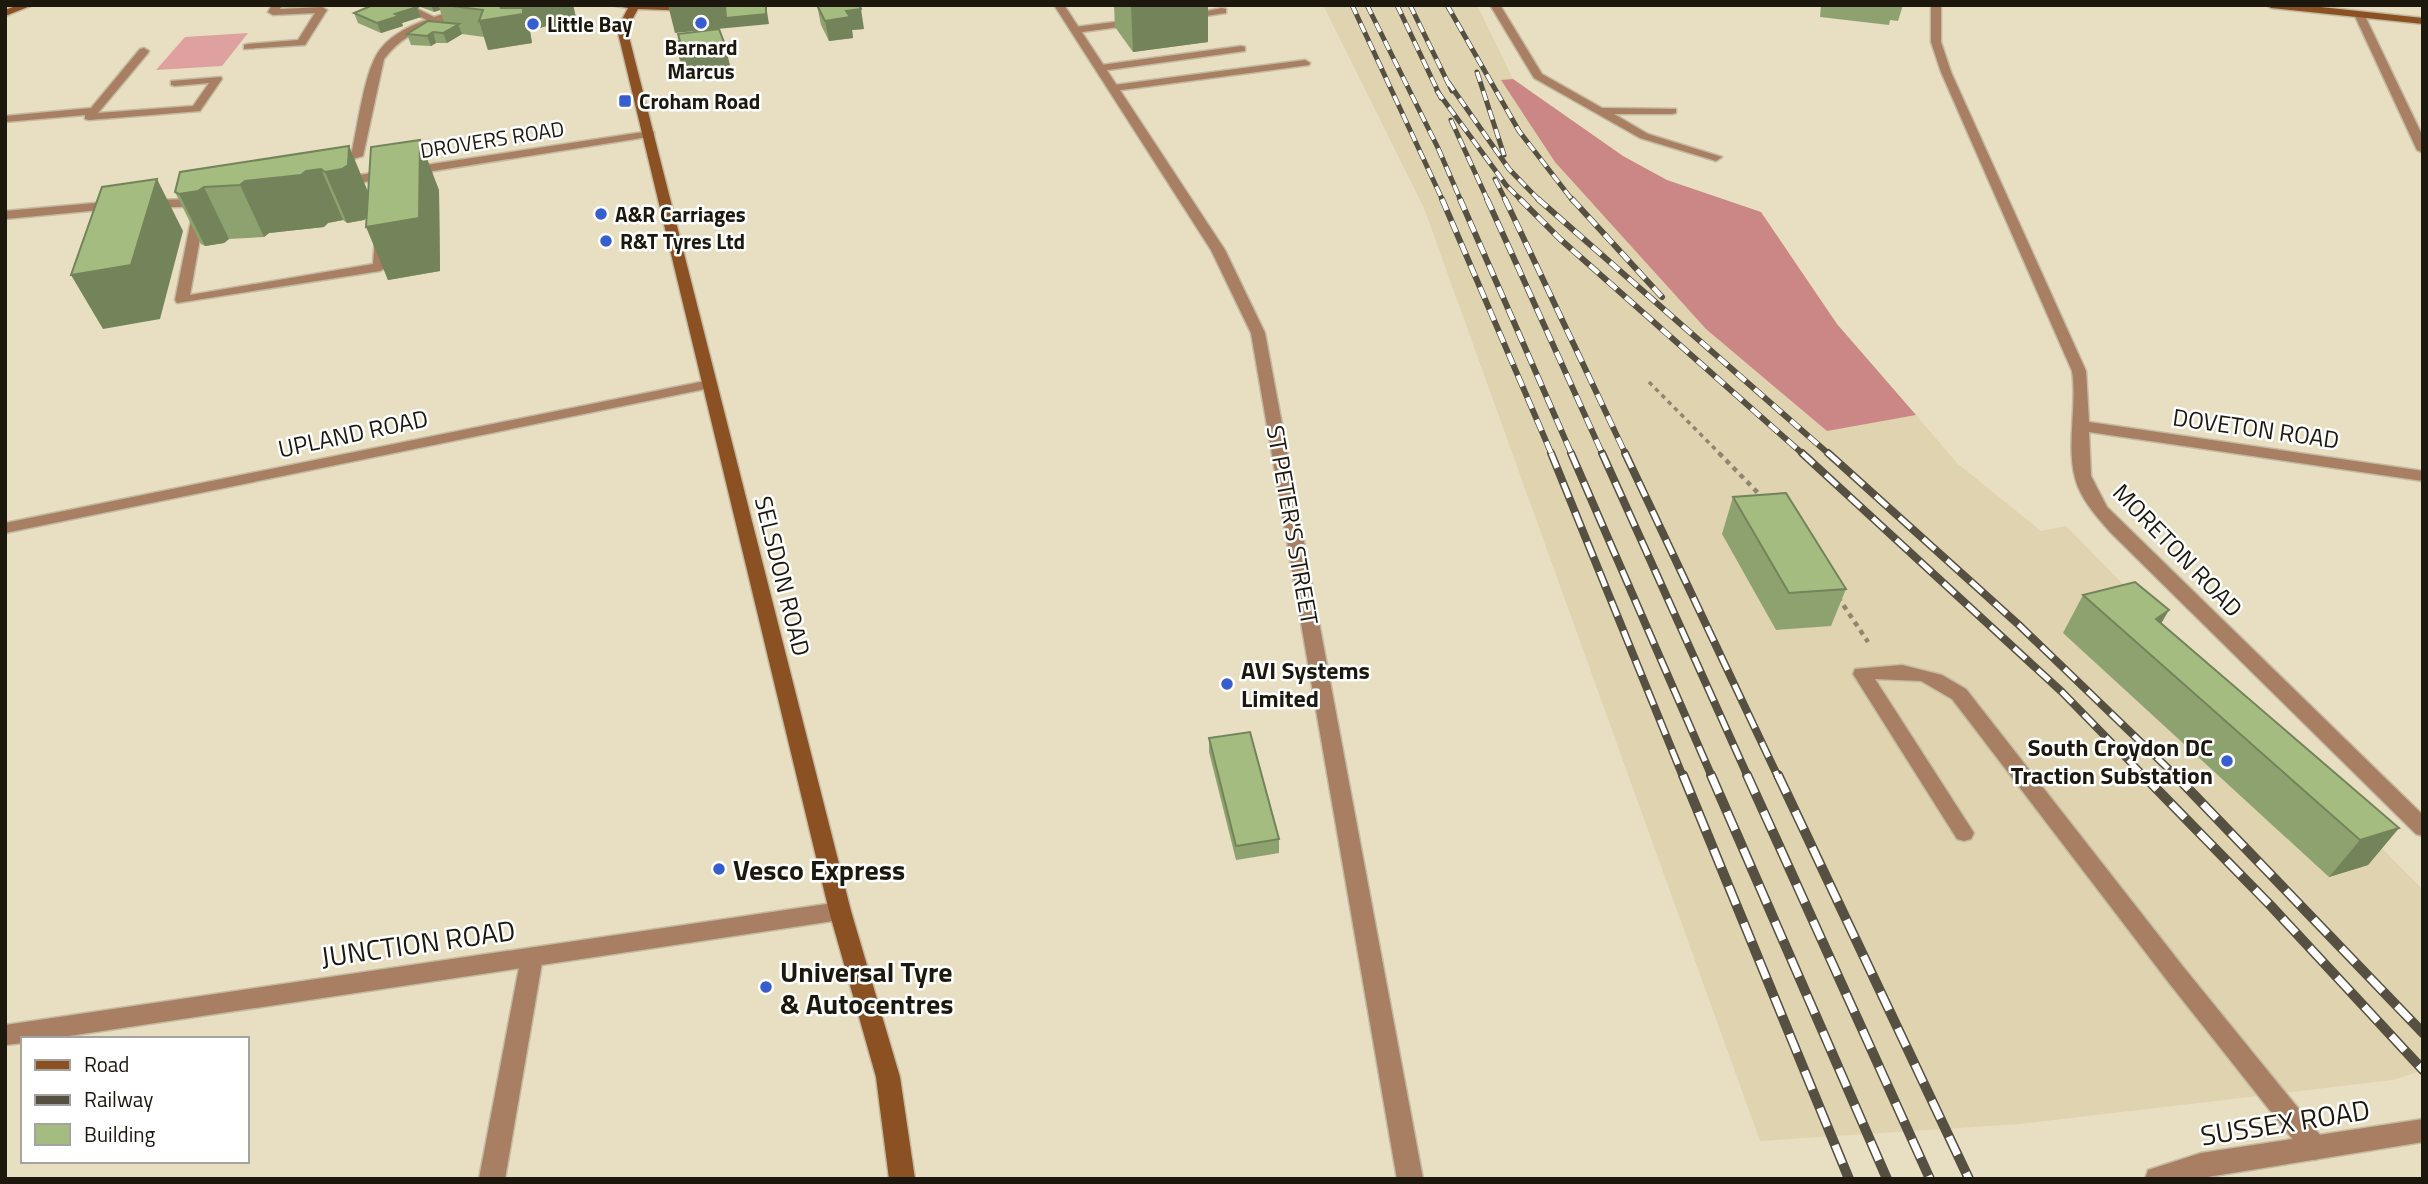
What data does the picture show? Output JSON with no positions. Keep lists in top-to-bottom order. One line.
{"streets":{"main road":["SELSDON ROAD"],"street":["DROVERS ROAD","DOVETON ROAD","UPLAND ROAD","ST PETER'S STREET","MORETON ROAD","JUNCTION ROAD","SUSSEX ROAD"]},"crossings":[["DROVERS ROAD","SELSDON ROAD"],["DOVETON ROAD","MORETON ROAD"],["UPLAND ROAD","SELSDON ROAD"],["SELSDON ROAD","JUNCTION ROAD"]],"places":{"other":["Barnard Marcus","Little Bay","A&R Carriages","R&T Tyres Ltd","AVI Systems Limited","South Croydon DC Traction Substation","Vesco Express","Universal Tyre & Autocentres"],"transit":["Croham Road"]},"legend":["Road","Railway","Building"]}
